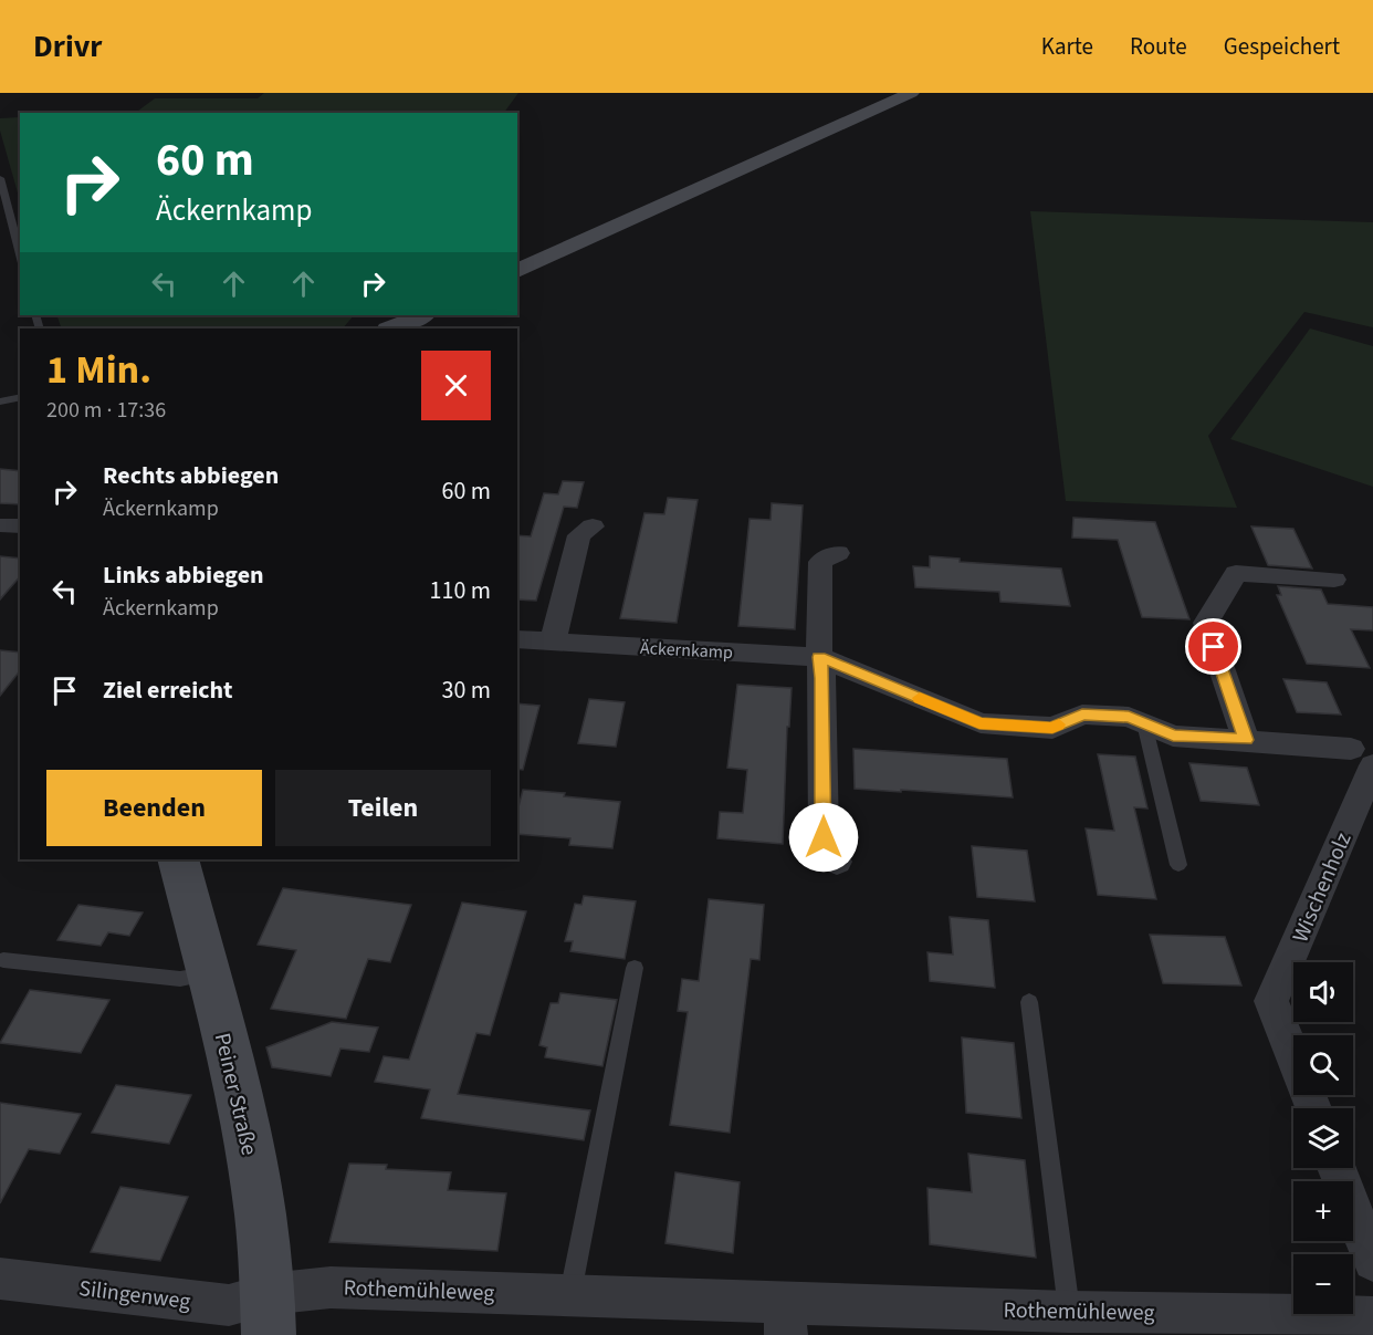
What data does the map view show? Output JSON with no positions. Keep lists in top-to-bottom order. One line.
{"streets":{"main road":["Peiner Straße"],"street":["Äckernkamp","Wischenholz","Rothemühleweg","Silingenweg"]},"crossings":[["Äckernkamp","Wischenholz"],["Peiner Straße","Rothemühleweg"],["Peiner Straße","Silingenweg"],["Rothemühleweg","Silingenweg"]],"page":{"header":"Drivr","nav":["Karte","Route","Gespeichert"],"turn":["60 m","Äckernkamp"],"heading":["1 Min.","200 m · 17:36"],"list":[{"name":"Rechts abbiegen","note":"Äckernkamp","value":"60 m"},{"name":"Links abbiegen","note":"Äckernkamp","value":"110 m"},{"name":"Ziel erreicht","value":"30 m"}],"buttons":["Beenden","Teilen"],"map_buttons":["+","−"]}}
